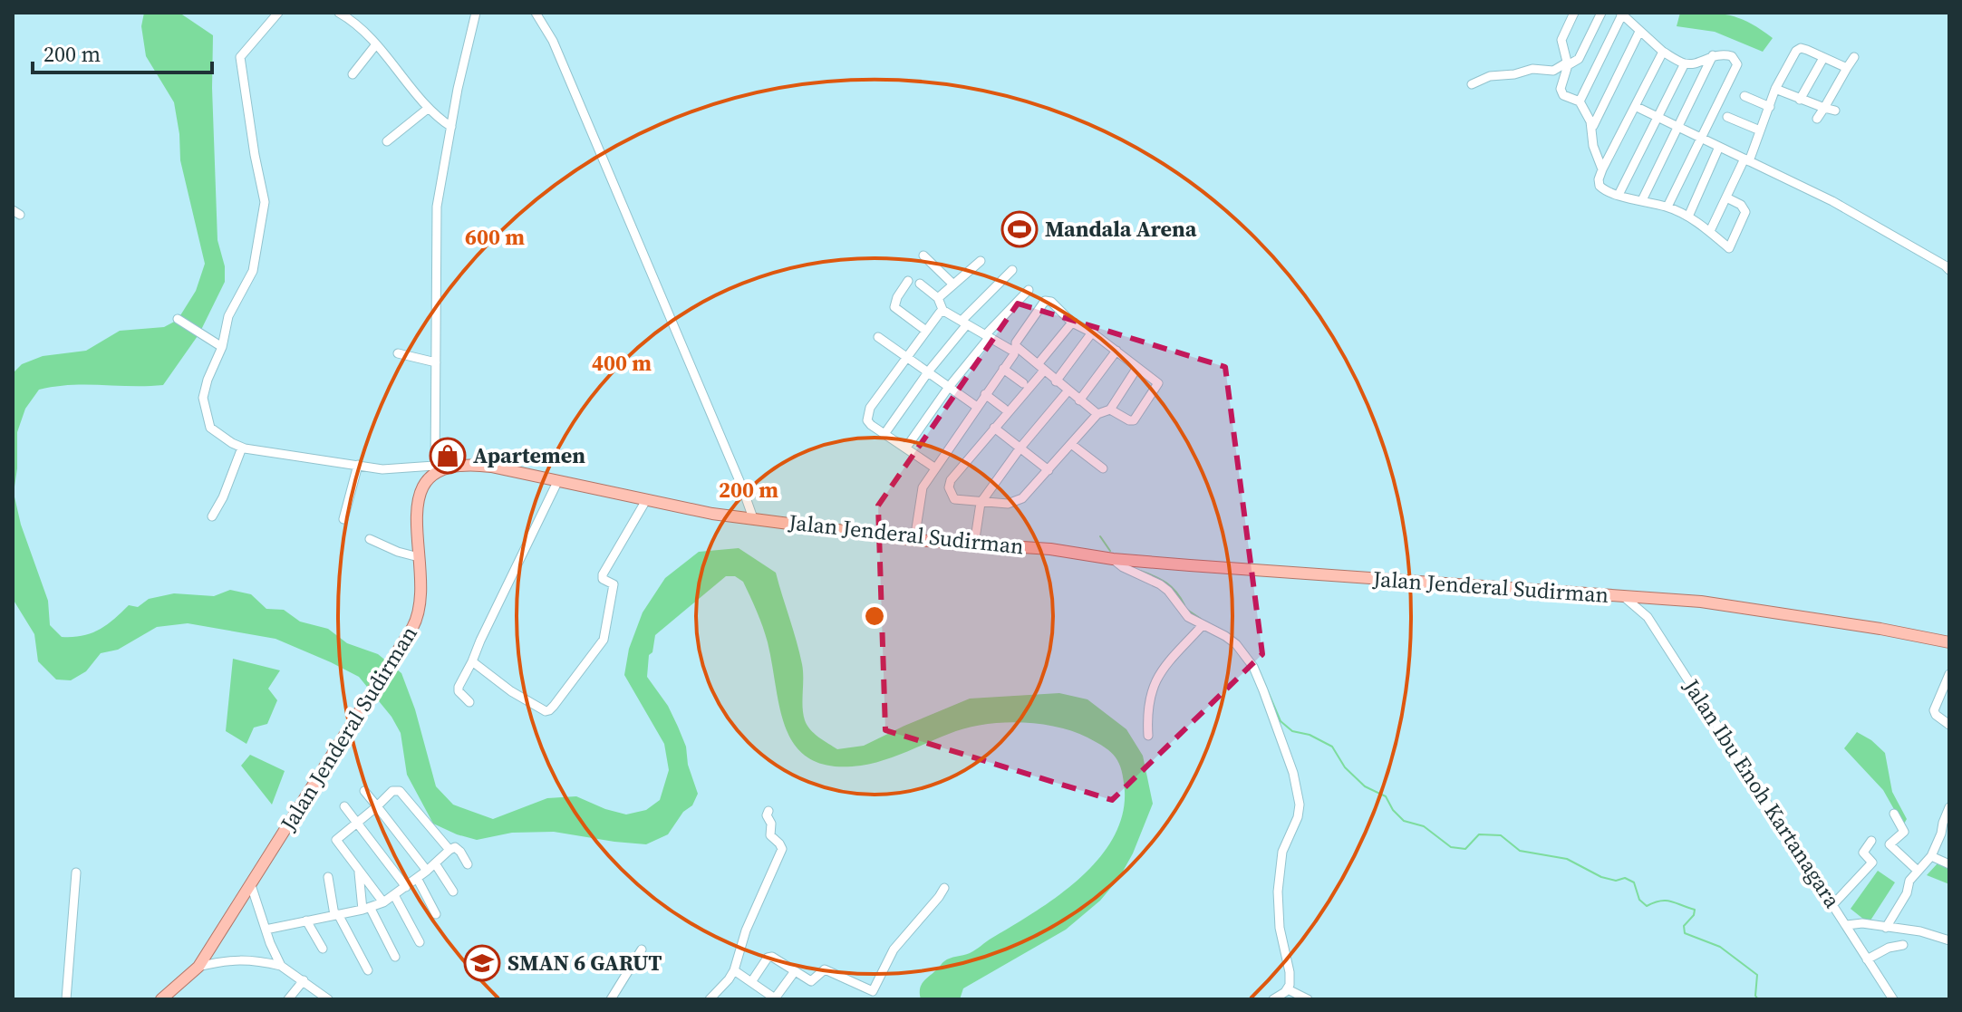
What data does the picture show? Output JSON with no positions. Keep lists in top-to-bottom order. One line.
{"streets":{"main road":["Jalan Jenderal Sudirman"],"street":["Jalan Ibu Enoh Kartanagara"]},"crossings":[["Jalan Jenderal Sudirman","Jalan Ibu Enoh Kartanagara"]],"places":{"sports":["Mandala Arena"],"shop":["Apartemen"],"school or university":["SMAN 6 GARUT"]},"scale_bar":"200 m","rings":["600 m","400 m","200 m"]}
